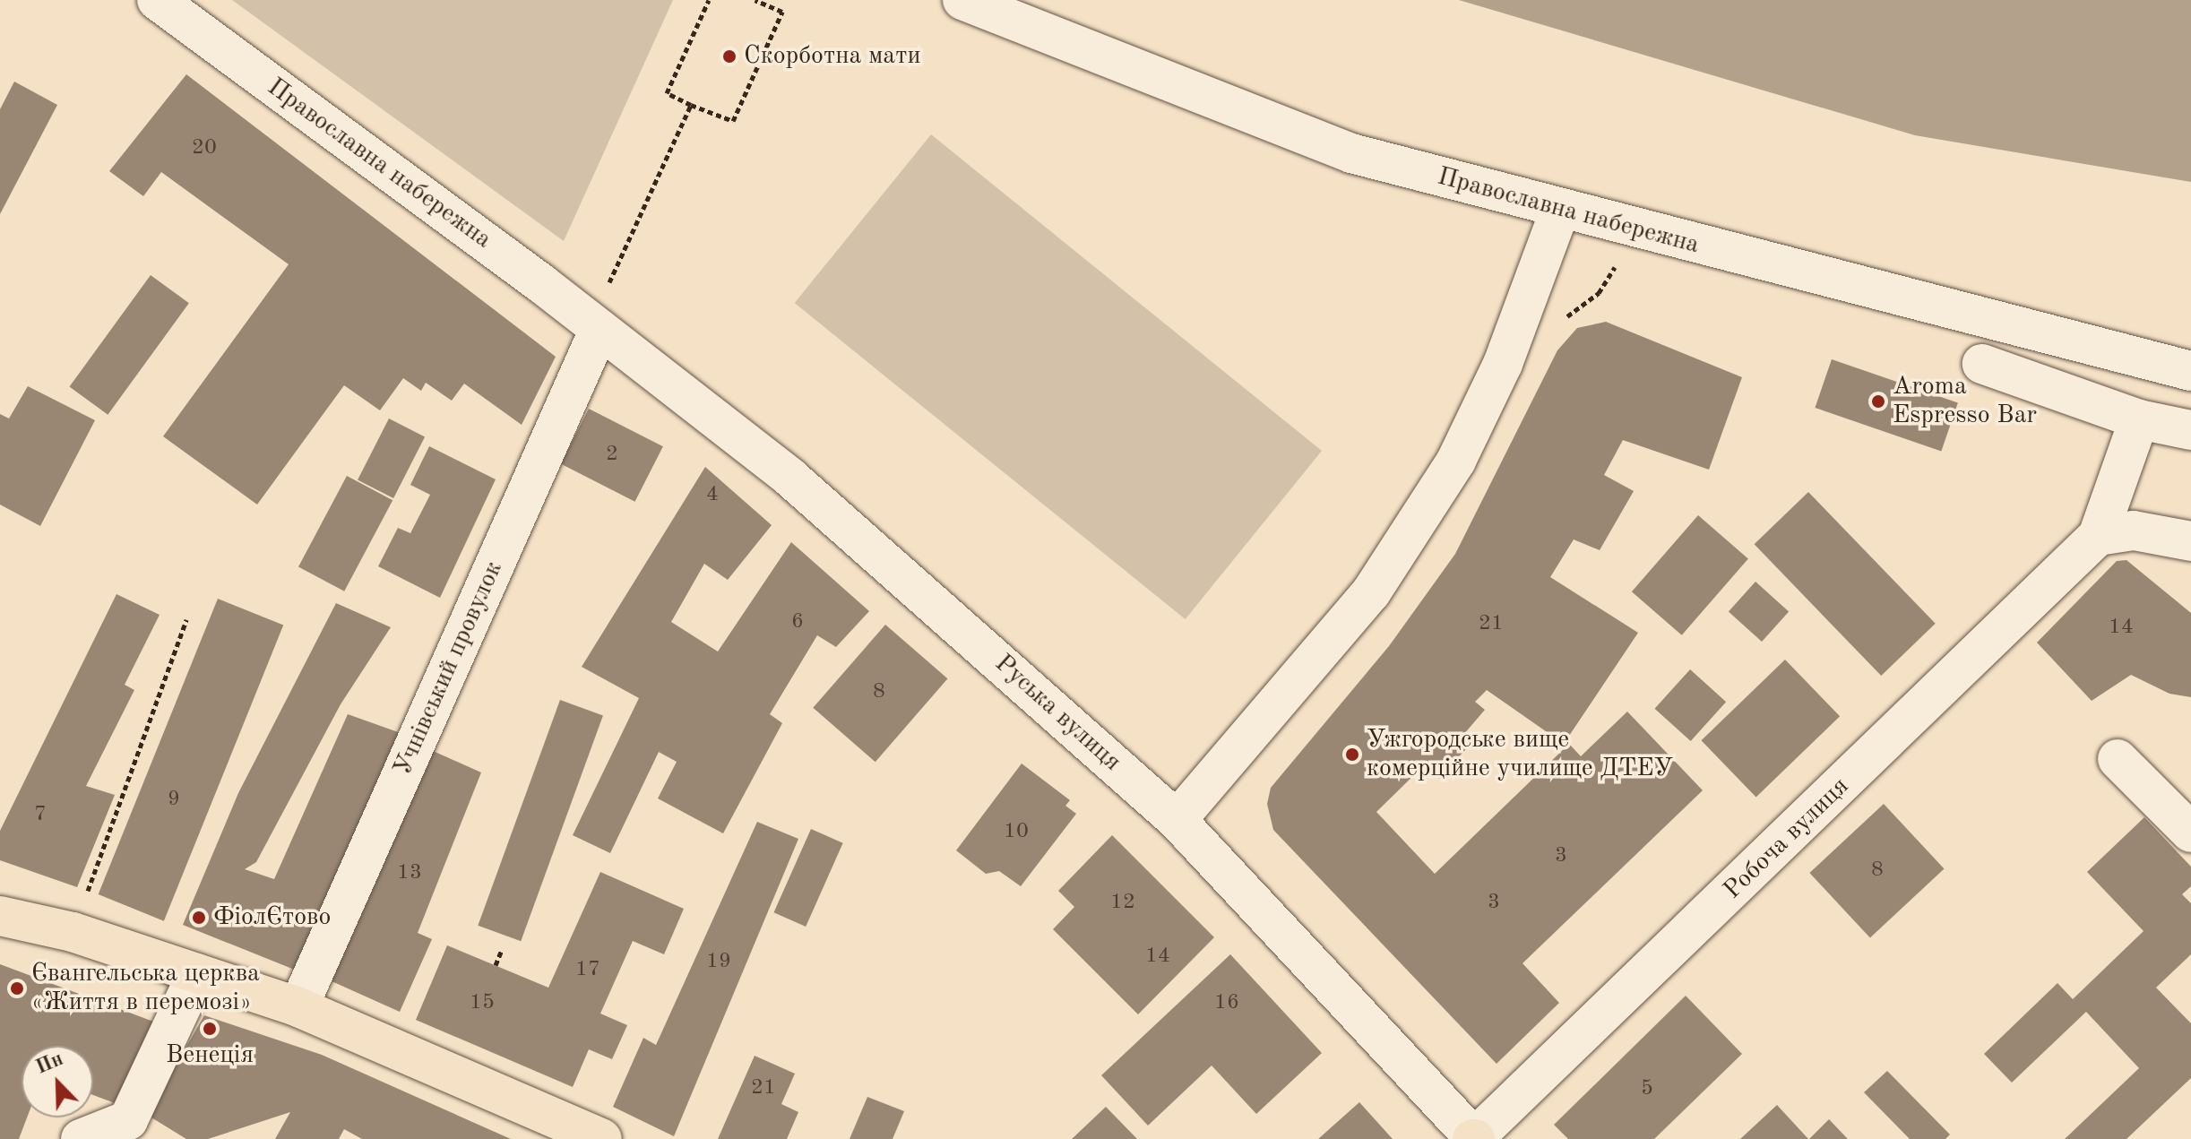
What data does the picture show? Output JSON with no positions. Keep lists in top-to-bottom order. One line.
{"streets":{"street":["Православна набережна","Учнівський провулок","Руська вулиця","Робоча вулиця"]},"crossings":[["Православна набережна","Учнівський провулок"],["Православна набережна","Руська вулиця"],["Учнівський провулок","Руська вулиця"],["Руська вулиця","Робоча вулиця"]],"places":["Скорботна мати","Aroma Espresso Bar","Ужгородське вище комерційне училище ДТЕУ","ФіолЄтово","Євангельська церква «Життя в перемозі»","Венеція"],"house_numbers":["20","2","4","6","21","14","8","9","7","10","3","8","13","12","3","14","19","17","15","16","21","5"],"north":"top left"}
